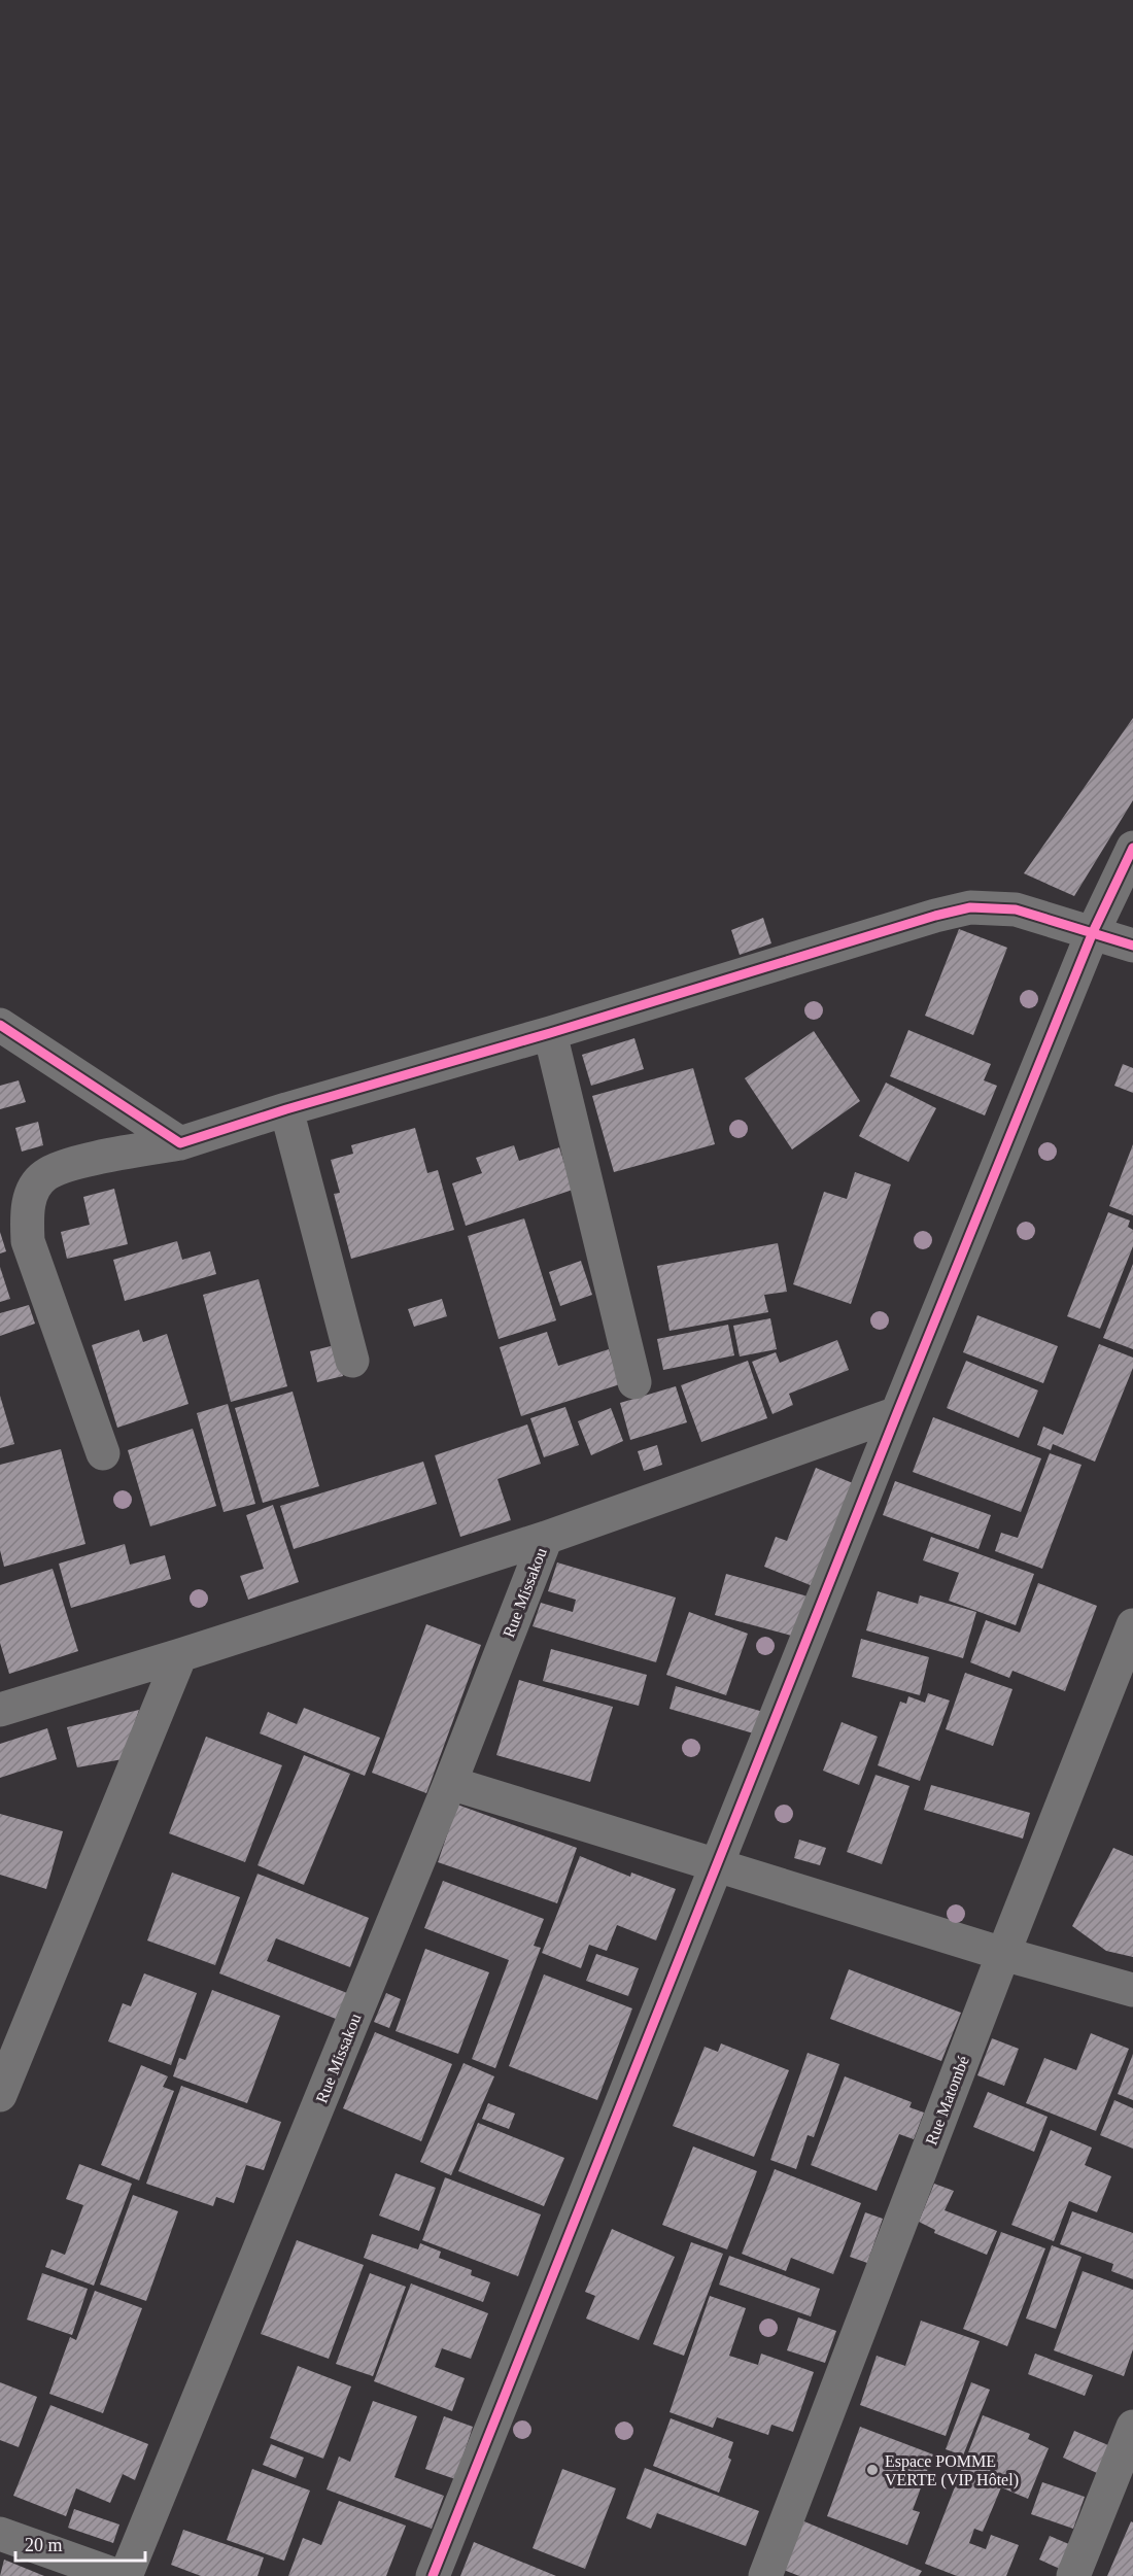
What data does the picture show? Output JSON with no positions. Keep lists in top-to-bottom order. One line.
{"streets":{"street":["Rue Missakou","Rue Matombé"]},"places":["Espace POMME VERTE (VIP Hôtel)"],"scale_bar":"20 m"}
